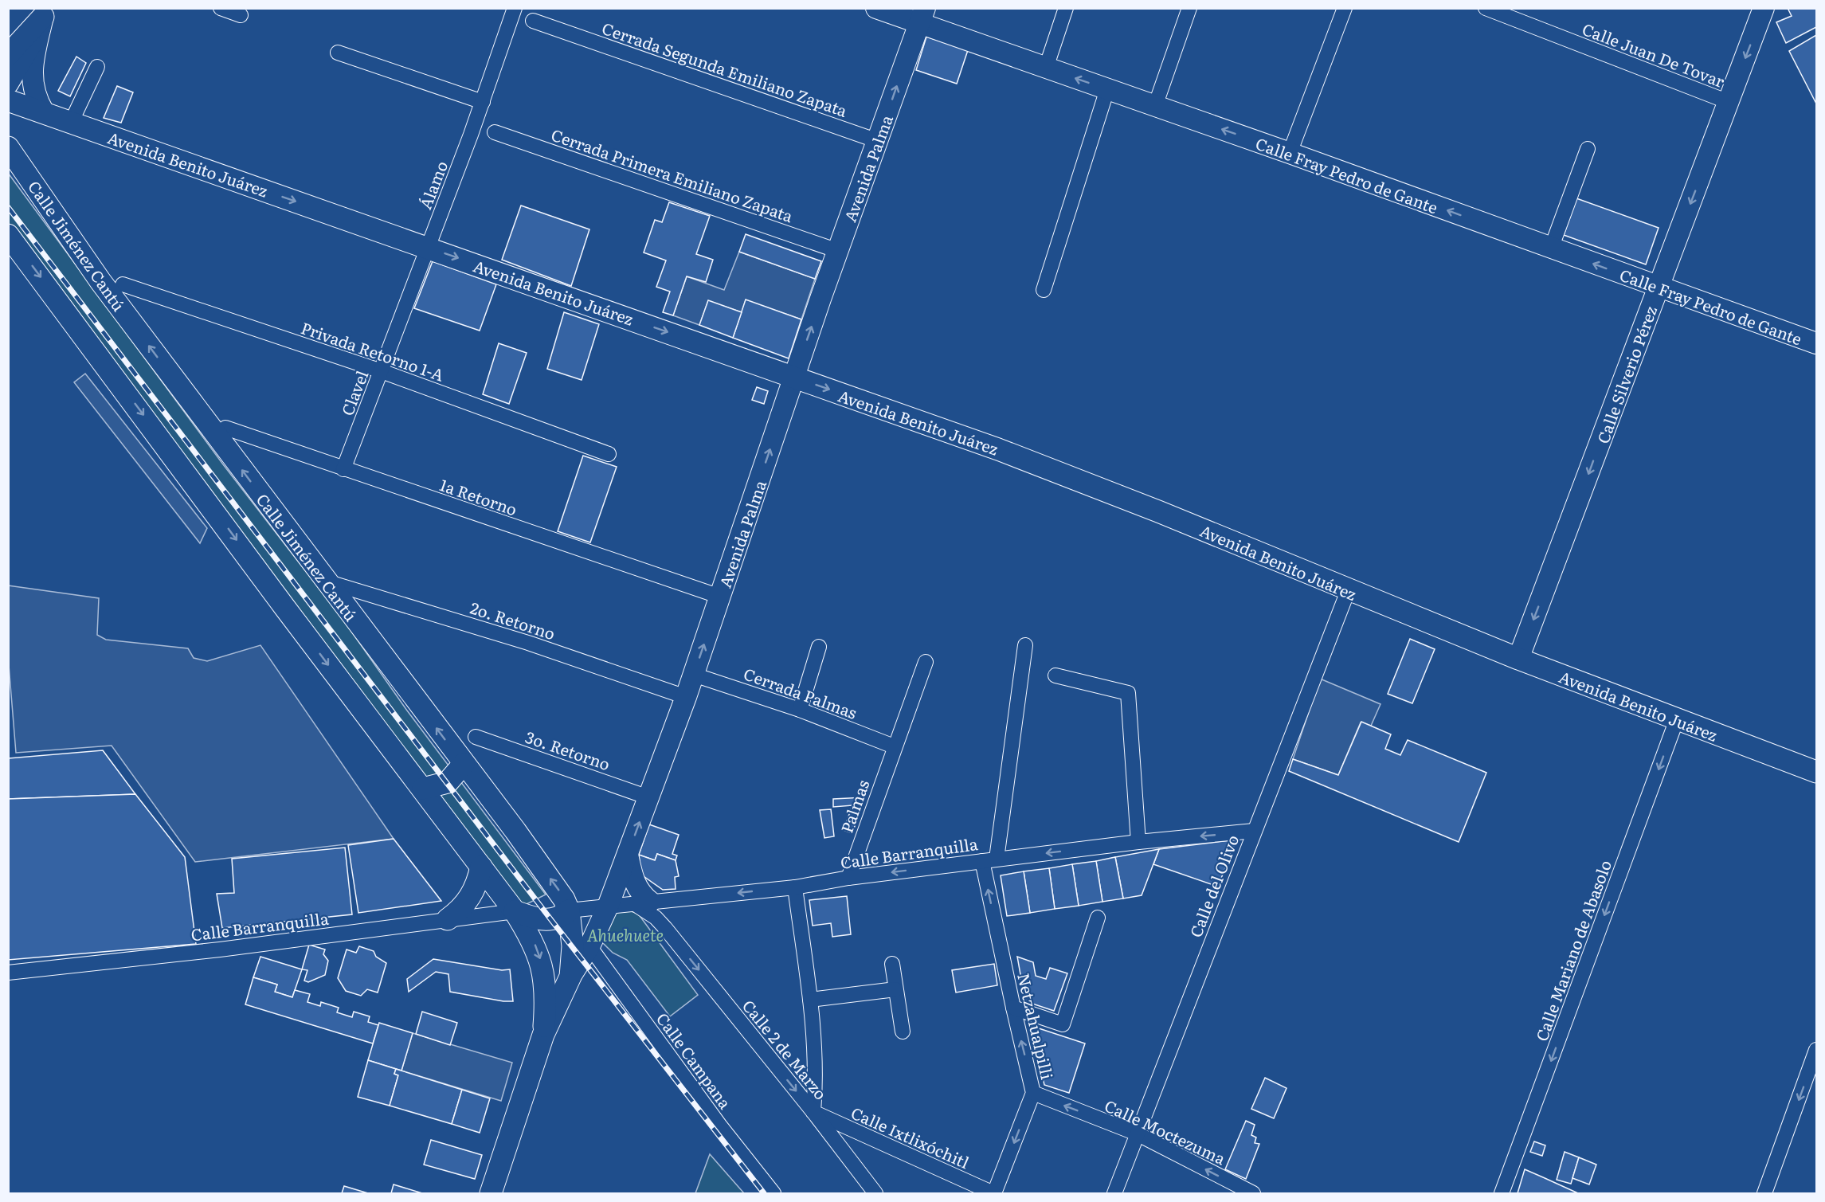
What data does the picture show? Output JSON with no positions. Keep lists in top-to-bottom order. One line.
{"streets":{"main road":["Avenida Benito Juárez","Avenida Palma","Calle Fray Pedro de Gante","Calle Jiménez Cantú","Calle Silverio Pérez"],"street":["Calle Juan De Tovar","Cerrada Segunda Emiliano Zapata","Cerrada Primera Emiliano Zapata","Álamo","Privada Retorno 1-A","Clavel","1a Retorno","2o. Retorno","Cerrada Palmas","3o. Retorno","Palmas","Calle Barranquilla","Calle del Olivo","Calle Mariano de Abasolo","Netzahualpilli","Calle 2 de Marzo","Calle Campana","Calle Moctezuma","Calle Ixtlixóchitl"]},"crossings":[["Calle Juan De Tovar","Calle Silverio Pérez"],["Cerrada Segunda Emiliano Zapata","Avenida Palma"],["Avenida Benito Juárez","Avenida Palma"],["Avenida Benito Juárez","Álamo"],["Avenida Benito Juárez","Calle Silverio Pérez"],["Avenida Benito Juárez","Clavel"],["Avenida Benito Juárez","Calle del Olivo"],["Avenida Benito Juárez","Calle Mariano de Abasolo"],["Avenida Palma","Cerrada Primera Emiliano Zapata"],["Avenida Palma","Calle Fray Pedro de Gante"],["Avenida Palma","Calle Jiménez Cantú"],["Avenida Palma","1a Retorno"],["Avenida Palma","2o. Retorno"],["Avenida Palma","Cerrada Palmas"],["Avenida Palma","3o. Retorno"],["Avenida Palma","Calle Barranquilla"],["Avenida Palma","Calle Campana"],["Calle Fray Pedro de Gante","Calle Silverio Pérez"],["Álamo","Clavel"],["Calle Jiménez Cantú","2o. Retorno"],["Calle Jiménez Cantú","Calle Barranquilla"],["Privada Retorno 1-A","Clavel"],["Clavel","1a Retorno"],["Cerrada Palmas","Palmas"],["Palmas","Calle Barranquilla"],["Calle Barranquilla","Calle del Olivo"],["Calle Barranquilla","Netzahualpilli"],["Calle Barranquilla","Calle 2 de Marzo"],["Calle del Olivo","Calle Moctezuma"],["Netzahualpilli","Calle Moctezuma"],["Netzahualpilli","Calle Ixtlixóchitl"],["Calle 2 de Marzo","Calle Ixtlixóchitl"]],"one_way":["Avenida Benito Juárez","Avenida Palma","Calle Fray Pedro de Gante","Calle Silverio Pérez","Calle Barranquilla","Calle Mariano de Abasolo","Calle 2 de Marzo","Calle Moctezuma"],"parks":["Ahuehuete"]}
